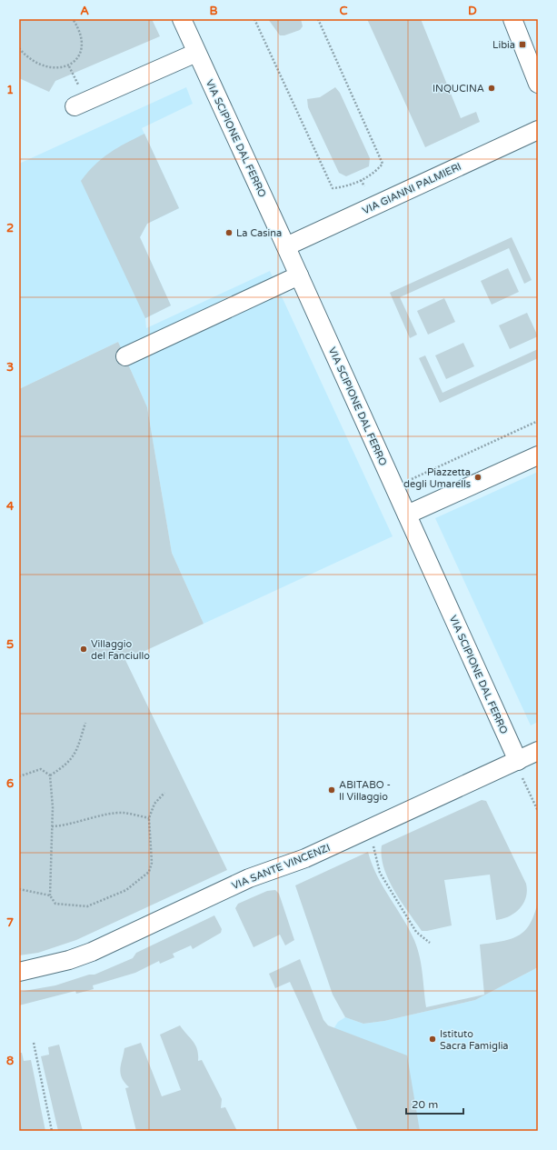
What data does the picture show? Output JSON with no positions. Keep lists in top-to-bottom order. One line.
{"streets":{"street":["VIA SCIPIONE DAL FERRO","VIA GIANNI PALMIERI","VIA SANTE VINCENZI"]},"crossings":[["VIA SCIPIONE DAL FERRO","VIA GIANNI PALMIERI"],["VIA SCIPIONE DAL FERRO","VIA SANTE VINCENZI"]],"places":{"transit":["Libia"],"other":["INQUCINA","La Casina","Piazzetta degli Umarells","Villaggio del Fanciullo","ABITABO - Il Villaggio","Istituto Sacra Famiglia"]},"scale_bar":"20 m","grid":{"columns":["A","B","C","D"],"rows":["1","2","3","4","5","6","7","8"]}}
